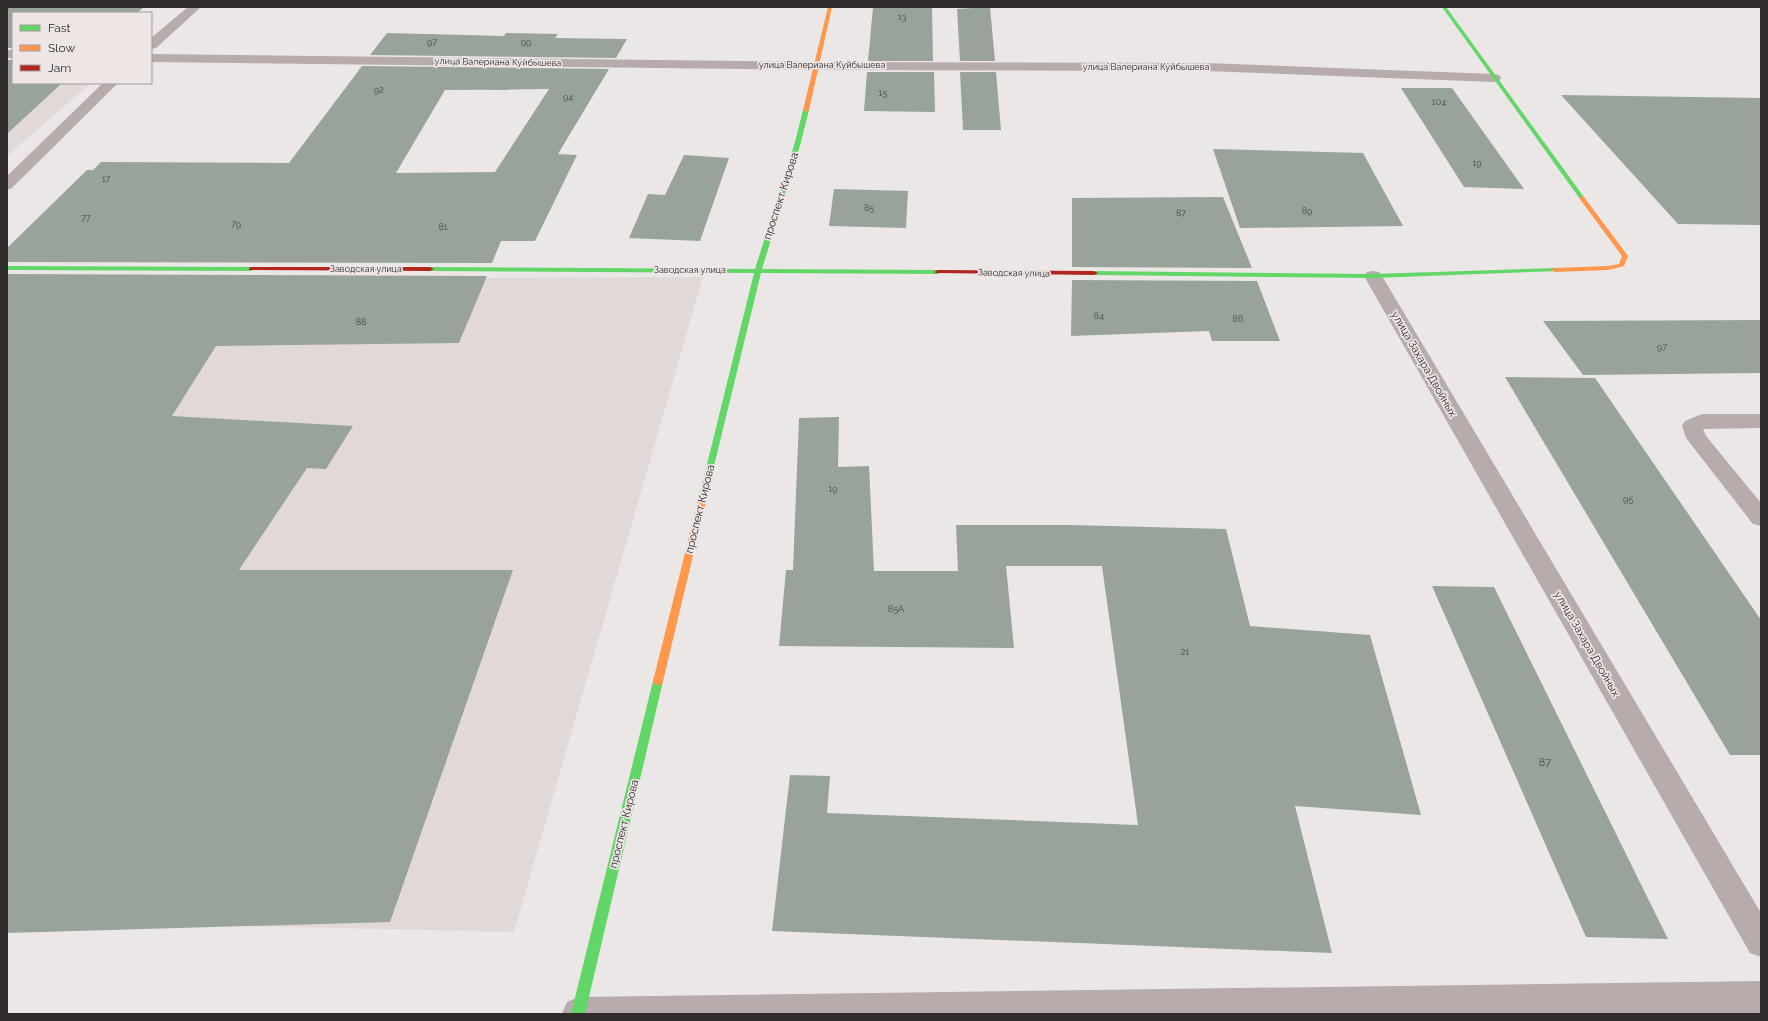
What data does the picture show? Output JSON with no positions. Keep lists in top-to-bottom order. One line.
{"streets":{"street":["улица Валериана Куйбышева","проспект Кирова","Заводская улица","улица Захара Двойных"]},"crossings":[["улица Валериана Куйбышева","проспект Кирова"],["проспект Кирова","Заводская улица"],["Заводская улица","улица Захара Двойных"]],"house_numbers":["13","97","99","92","15","94","104","19","17","85","89","87","77","79","81","84","86","88","97","19","95","85А","21","87"],"legend":["Fast","Slow","Jam"]}
